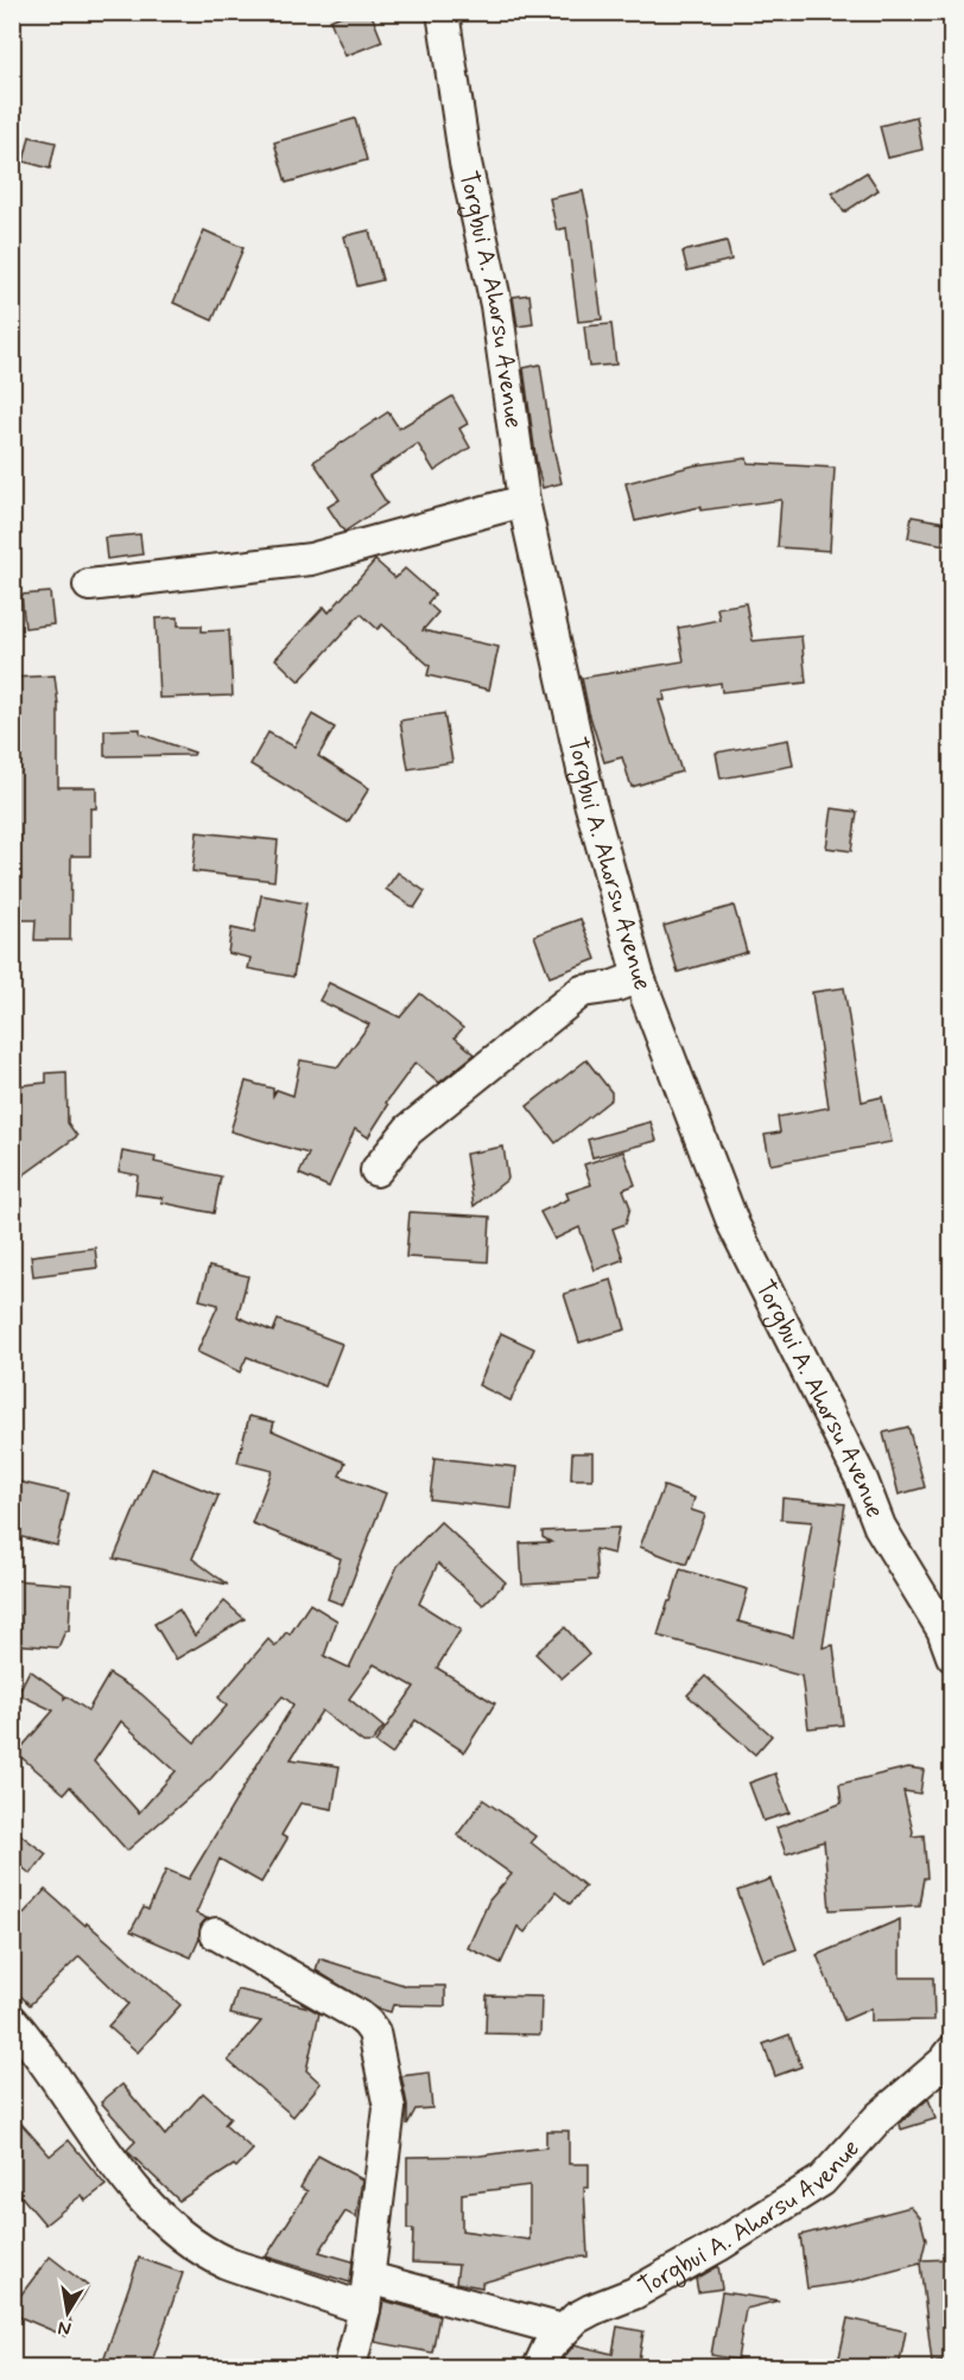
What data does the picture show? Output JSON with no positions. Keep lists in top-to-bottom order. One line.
{"streets":{"street":["Torgbui A. Ahorsu Avenue"]},"north":"bottom"}
